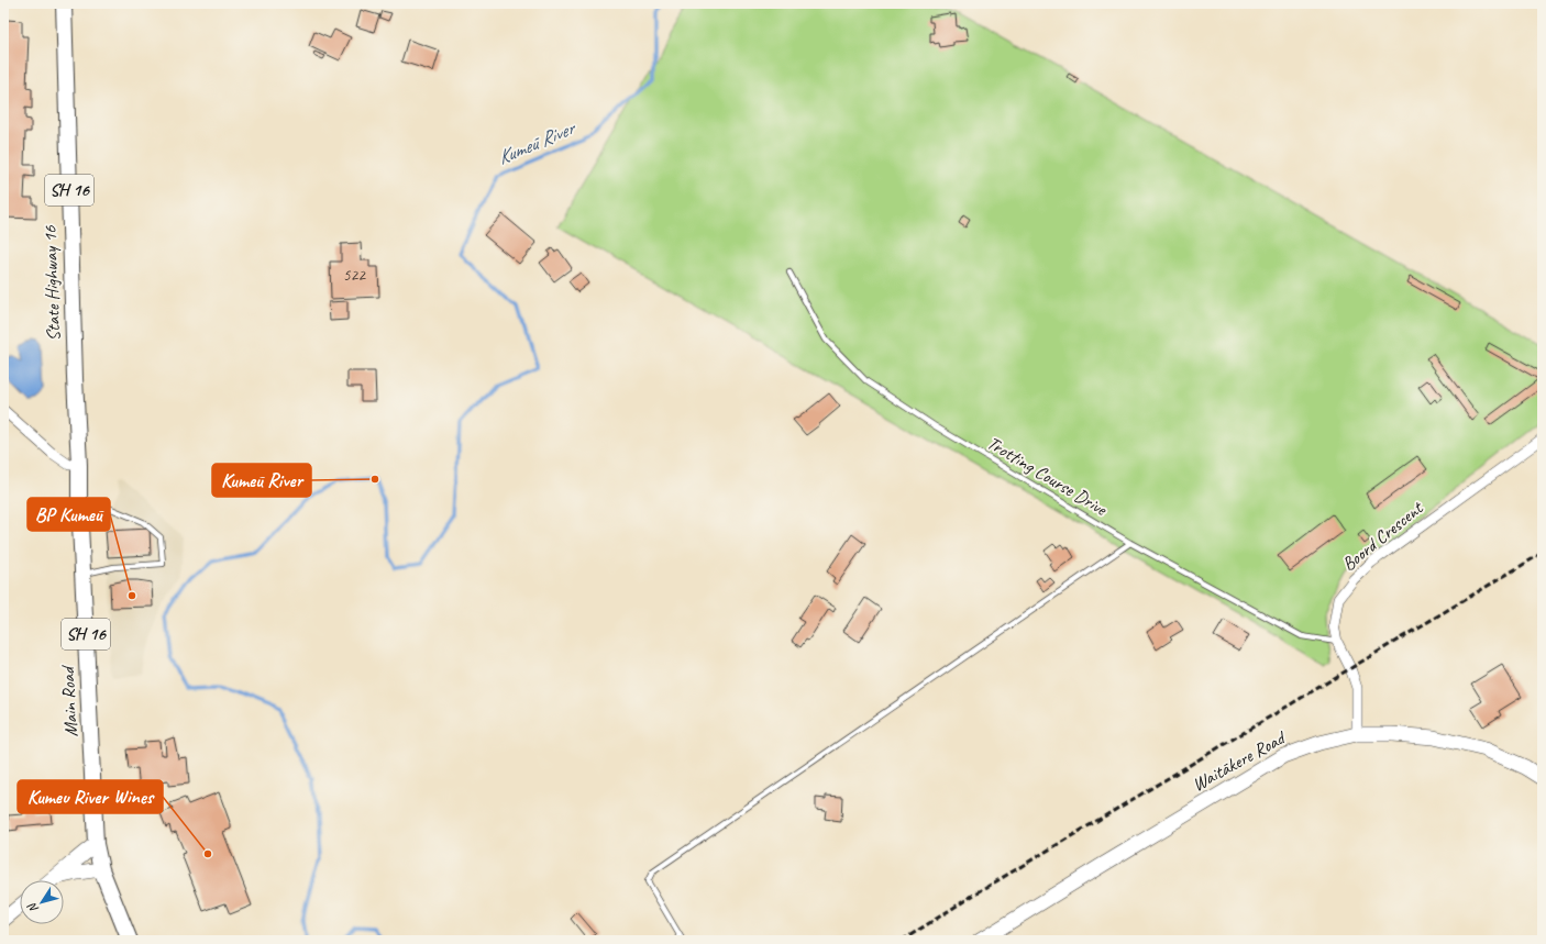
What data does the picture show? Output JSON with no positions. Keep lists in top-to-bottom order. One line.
{"streets":{"main road":["SH 16","State Highway 16","Main Road"],"street":["Boord Crescent","Waitākere Road"],"lane":["Trotting Course Drive"]},"crossings":[["State Highway 16","Main Road"],["Trotting Course Drive","Boord Crescent"],["Boord Crescent","Waitākere Road"]],"water":["Kumeū River"],"places":["Kumeū River","BP Kumeū","Kumeu River Wines"],"house_numbers":["522"],"north":"bottom left"}
